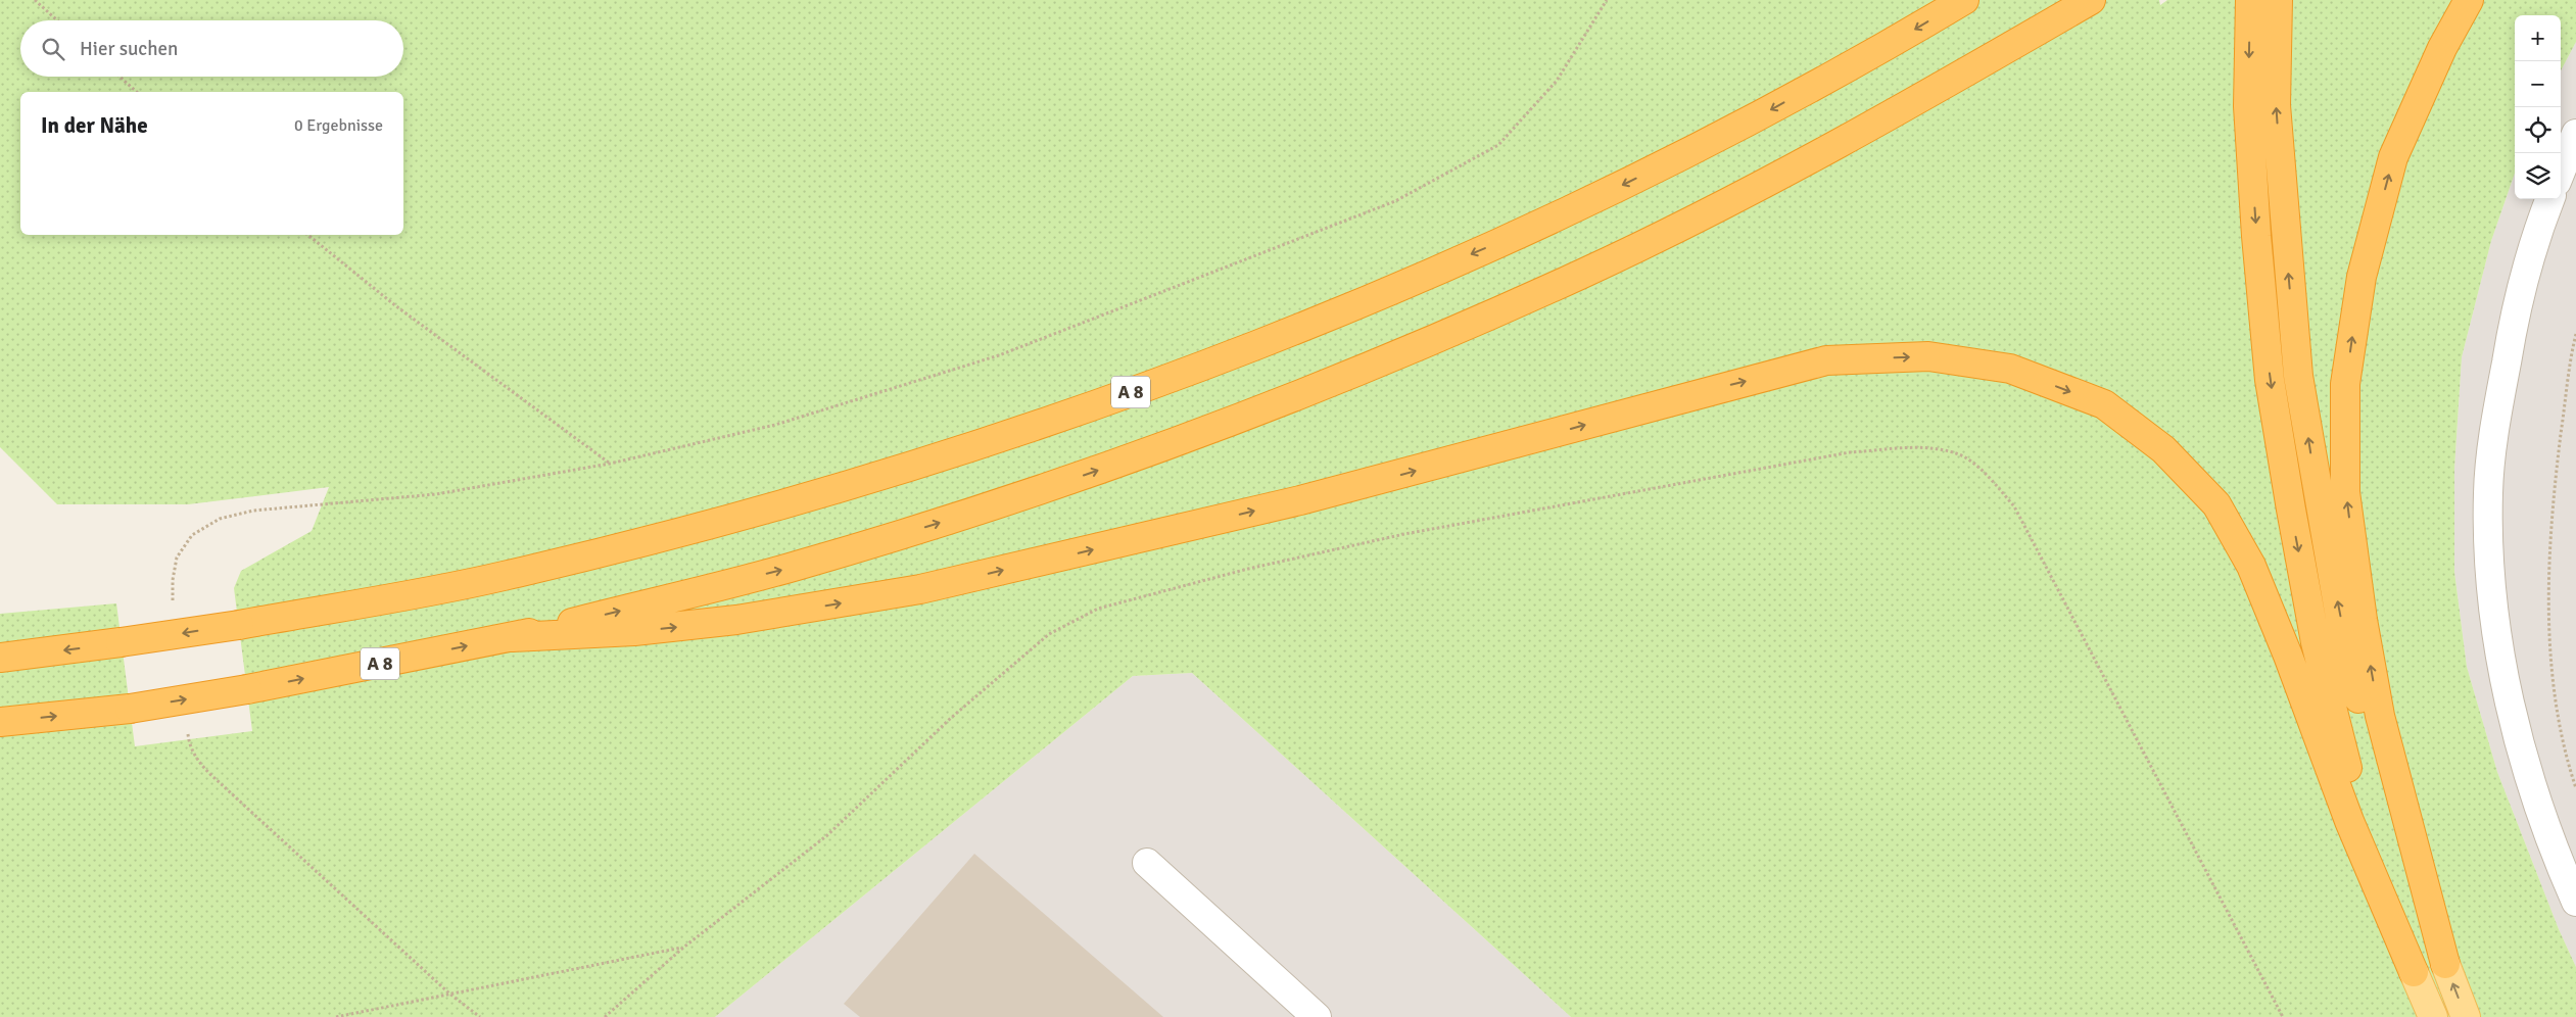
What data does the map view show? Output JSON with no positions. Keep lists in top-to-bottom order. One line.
{"streets":{"highway":["A 8"]},"page":{"map_buttons":["+","−"],"search":"Hier suchen","heading":["In der Nähe","0 Ergebnisse"]}}
